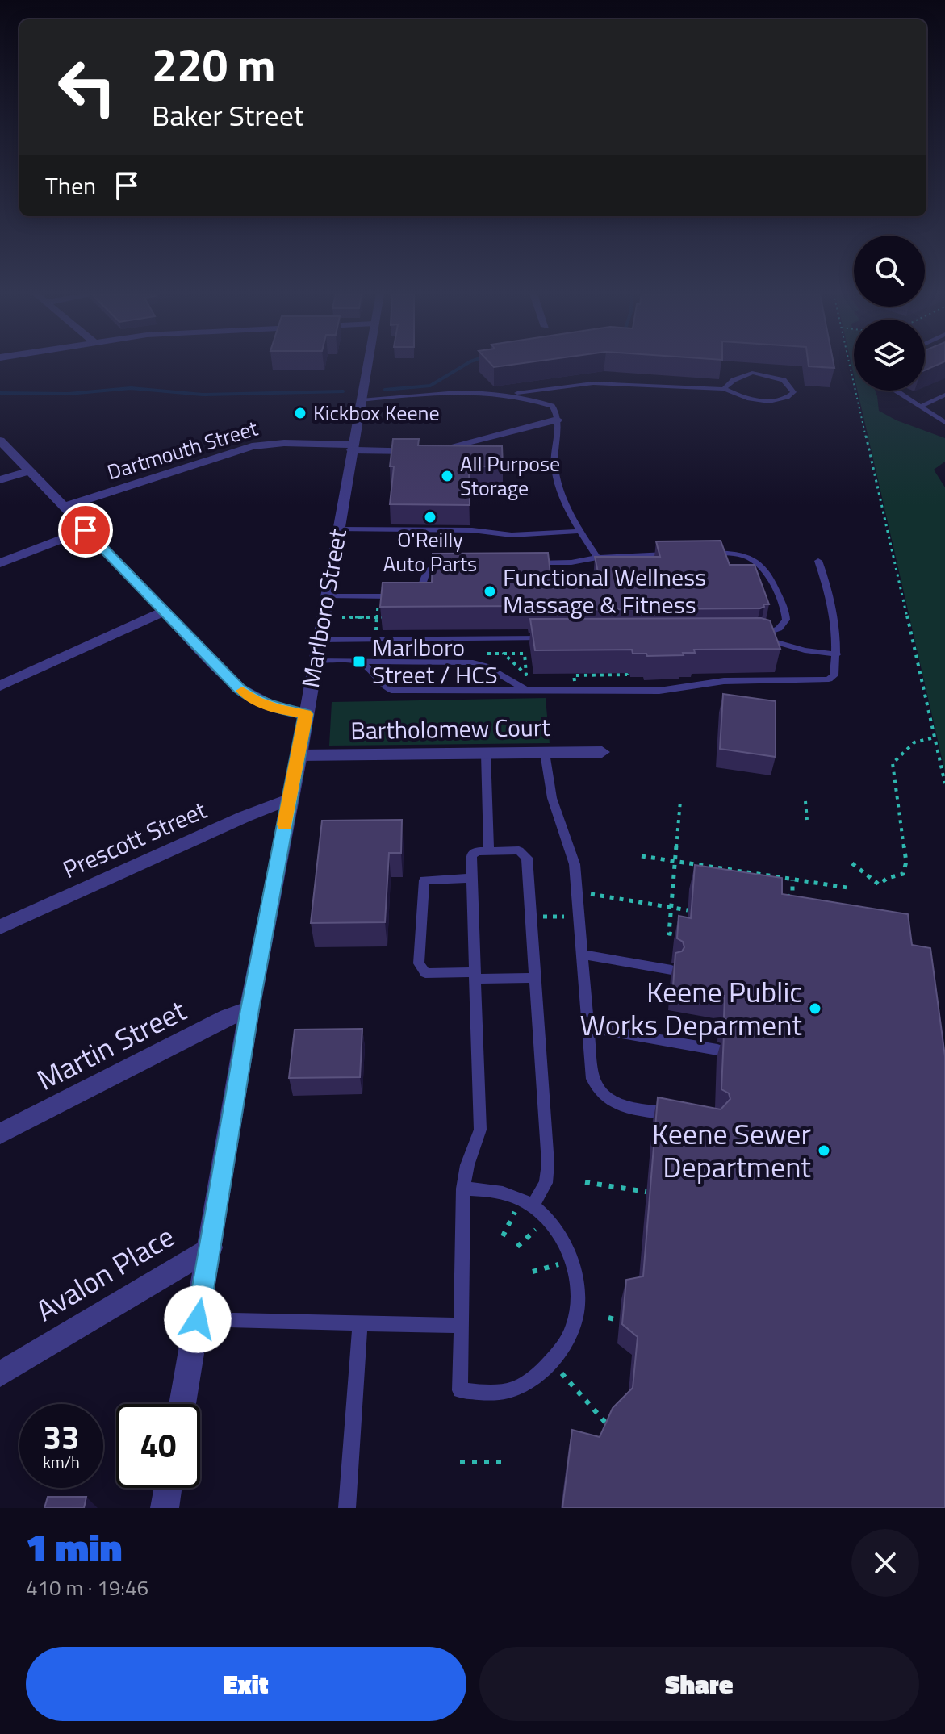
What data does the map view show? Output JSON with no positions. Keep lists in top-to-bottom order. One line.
{"streets":{"street":["Dartmouth Street","Marlboro Street","Bartholomew Court","Prescott Street","Martin Street","Avalon Place"]},"crossings":[["Dartmouth Street","Marlboro Street"],["Marlboro Street","Bartholomew Court"],["Marlboro Street","Prescott Street"],["Marlboro Street","Martin Street"],["Marlboro Street","Avalon Place"]],"places":{"other":["Kickbox Keene","All Purpose Storage","O'Reilly Auto Parts","Functional Wellness Massage & Fitness","Keene Public Works Deparment","Keene Sewer Department"],"transit":["Marlboro Street / HCS"]},"page":{"turn":["220 m","Baker Street"],"then":"Then","speed":"33 km/h","limit":"40","heading":["1 min","410 m · 19:46"],"buttons":["Exit","Share"]}}
